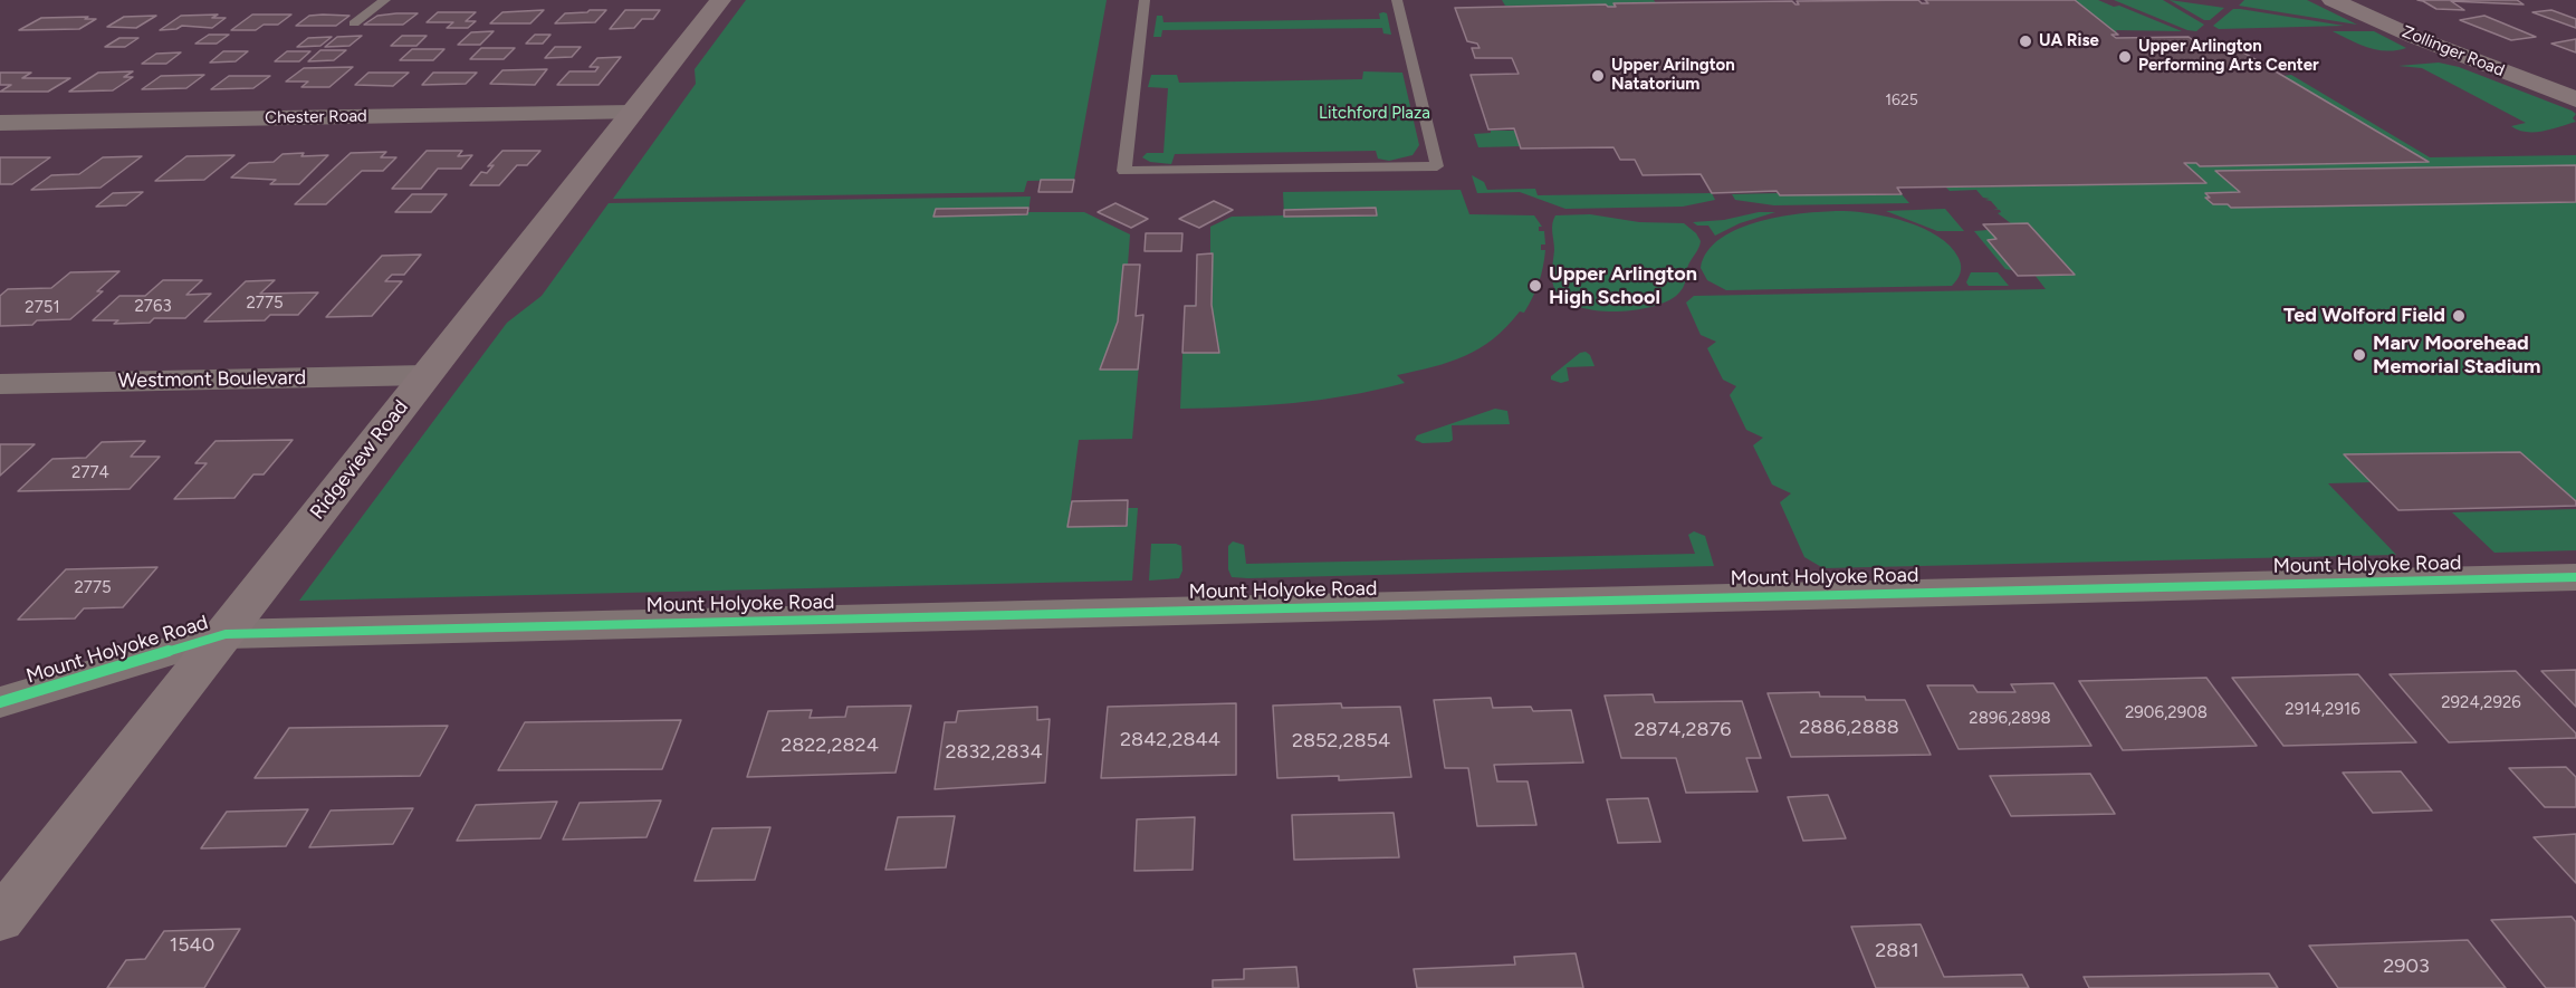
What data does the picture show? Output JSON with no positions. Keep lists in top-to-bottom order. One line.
{"streets":{"street":["Zollinger Road","Chester Road","Westmont Boulevard","Ridgeview Road","Mount Holyoke Road"]},"crossings":[["Chester Road","Ridgeview Road"],["Westmont Boulevard","Ridgeview Road"],["Ridgeview Road","Mount Holyoke Road"]],"parks":["Litchford Plaza"],"places":["UA Rise","Upper Arlington Performing Arts Center","Upper Arilngton Natatorium","Upper Arlington High School","Ted Wolford Field","Marv Moorehead Memorial Stadium"],"house_numbers":["1625","2775","2763","2751","2774","2775","2924,2926","2914,2916","2906,2908","2896,2898","2886,2888","2874,2876","2842,2844","2852,2854","2822,2824","2832,2834","1540","2881","2903"]}
